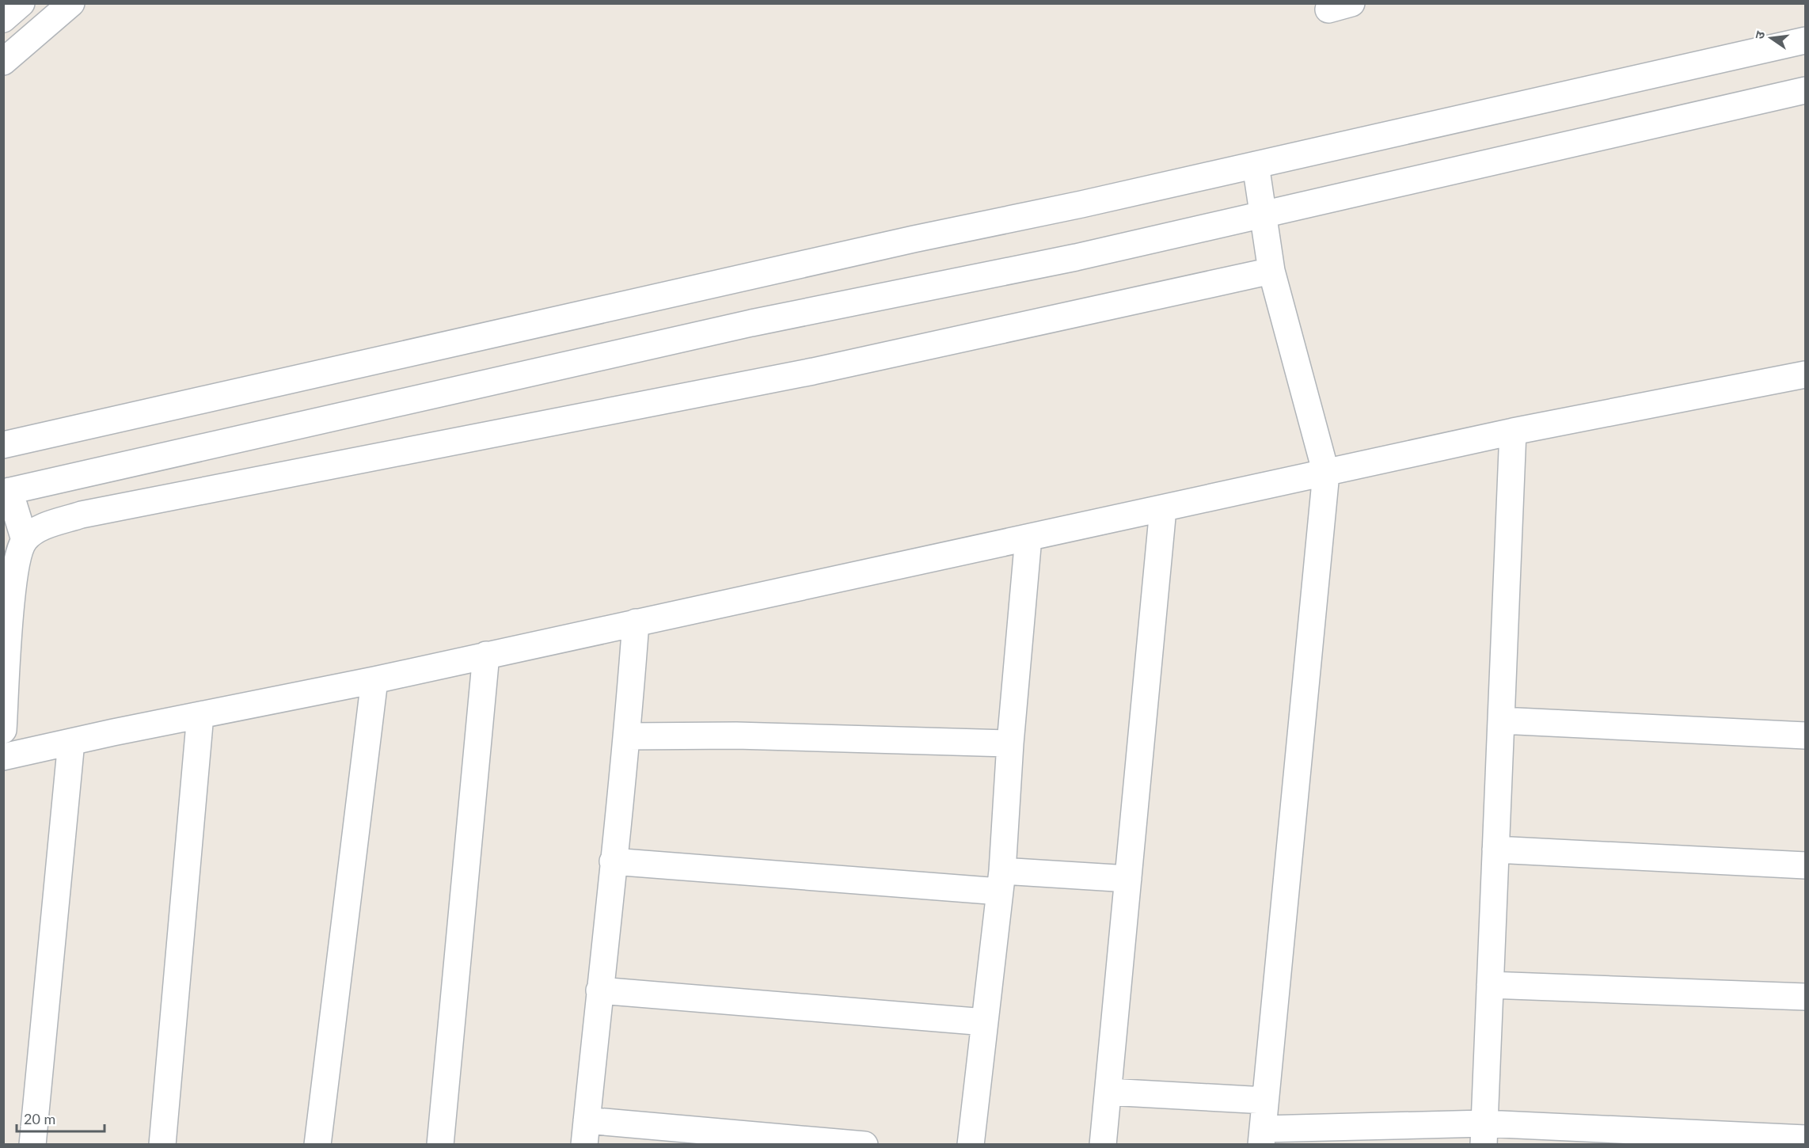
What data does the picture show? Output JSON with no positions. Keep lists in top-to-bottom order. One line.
{"scale_bar":"20 m","north":"left"}
